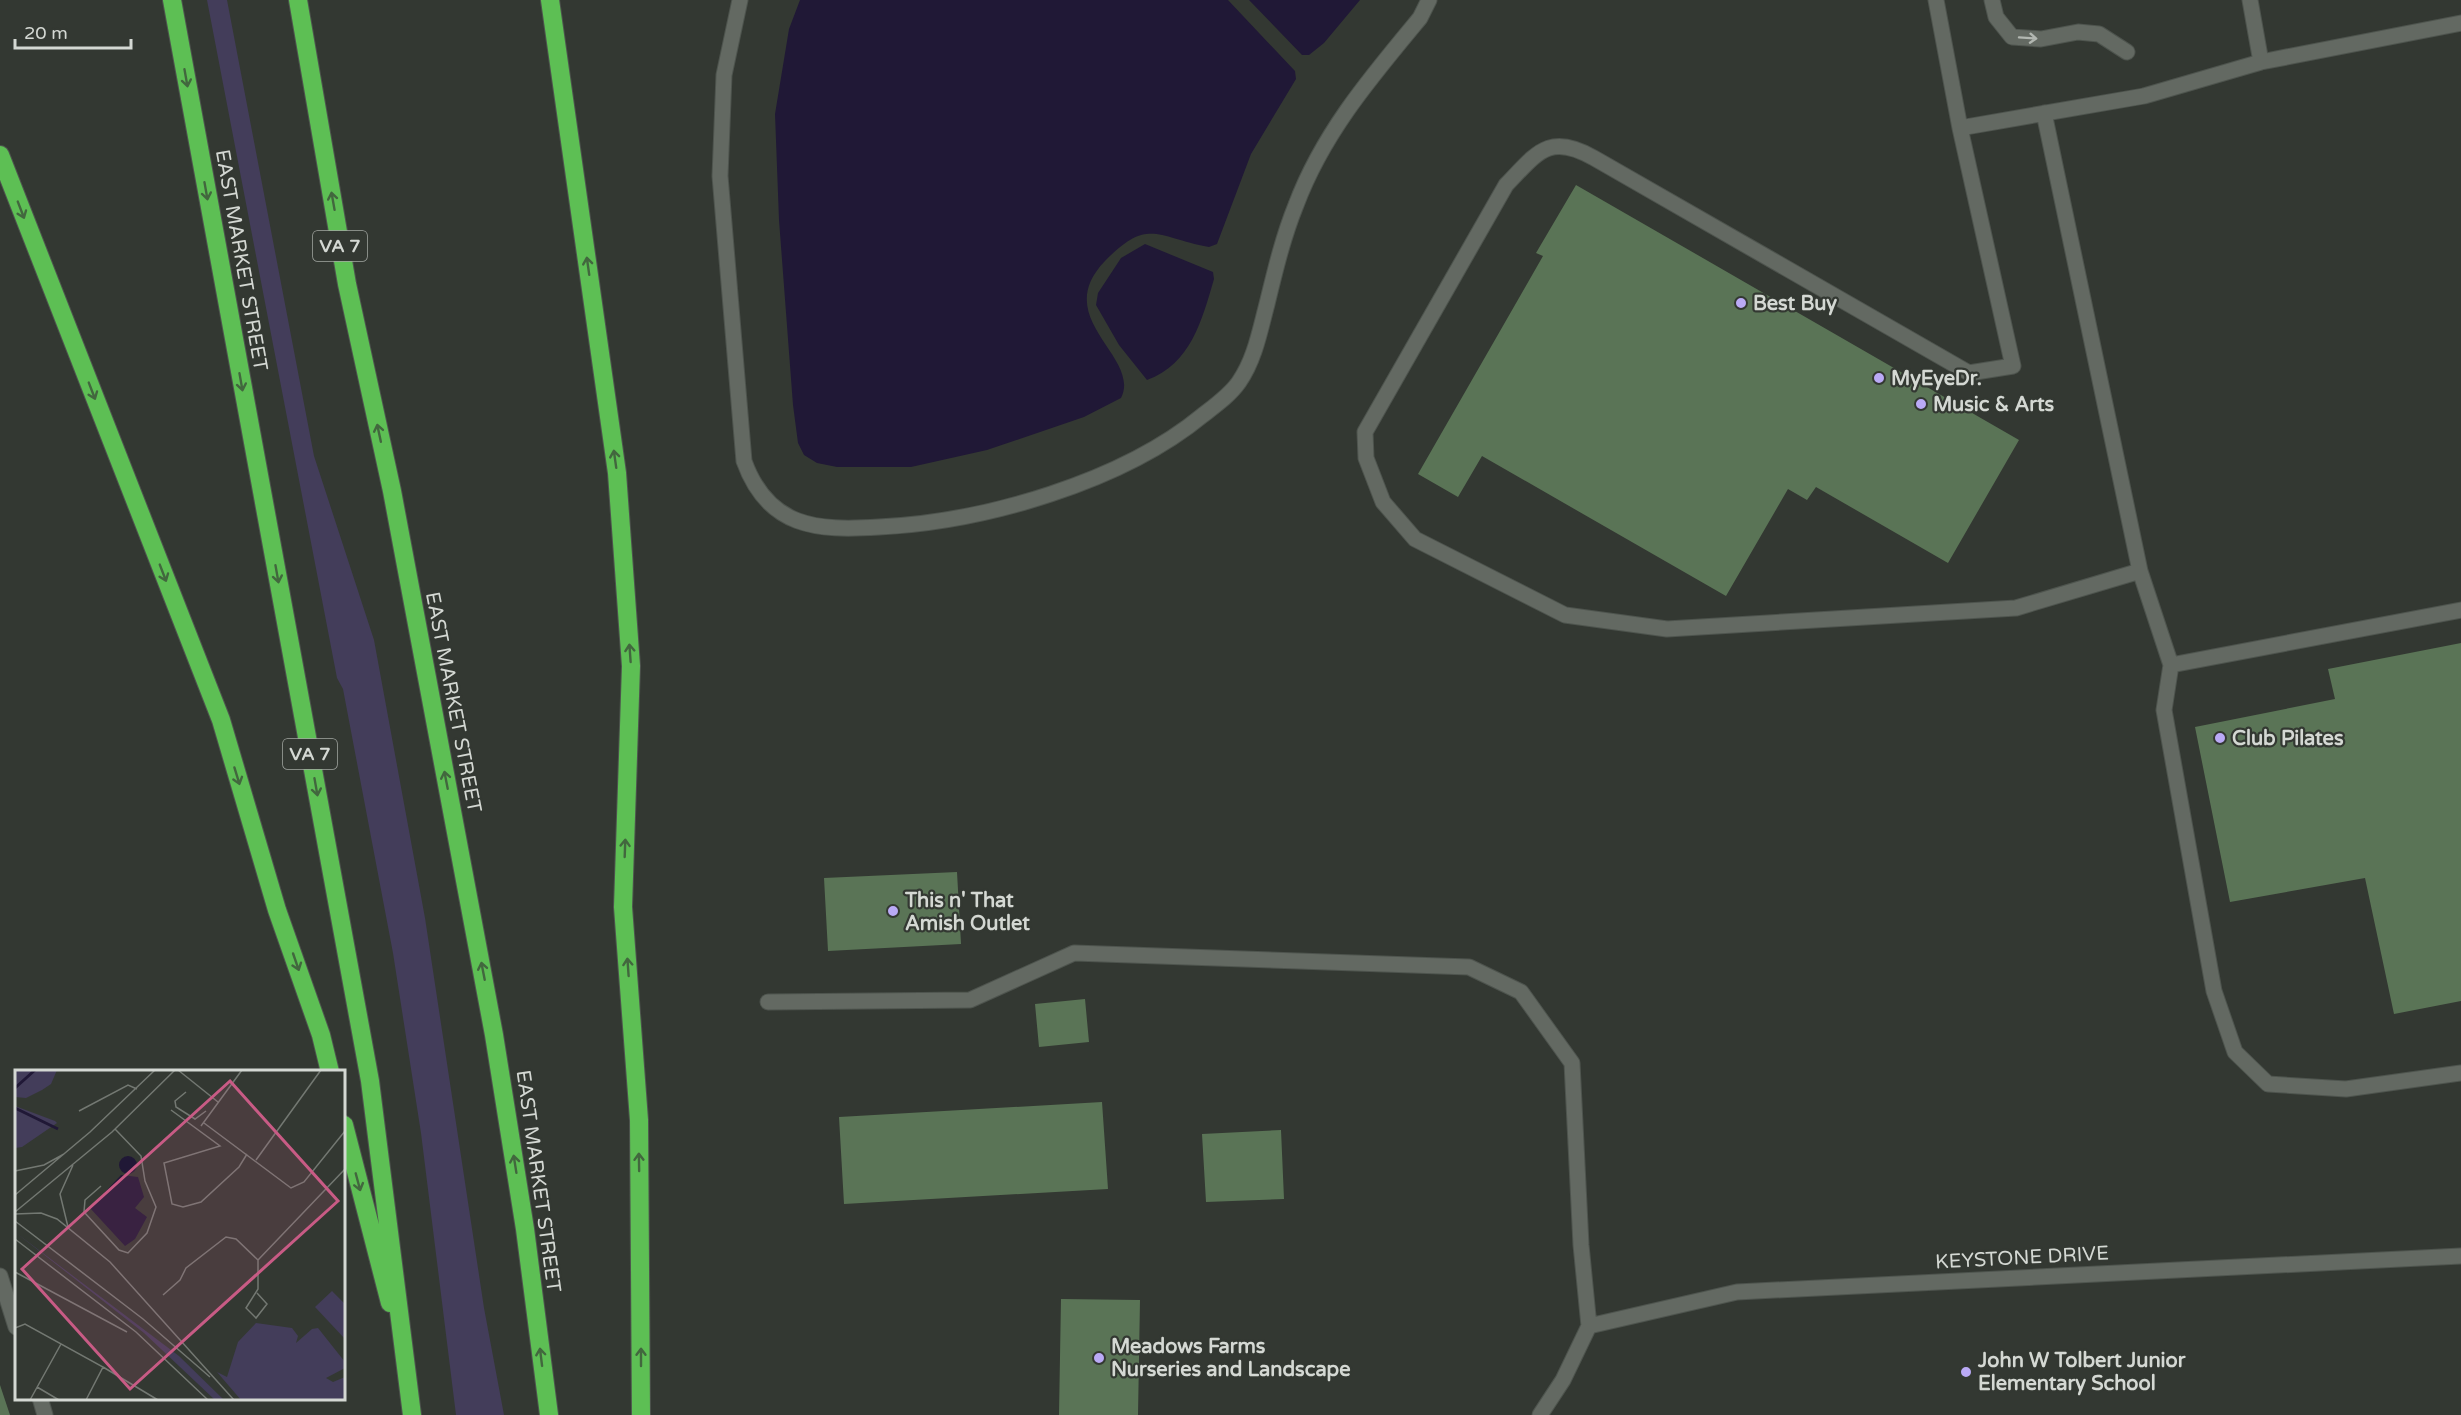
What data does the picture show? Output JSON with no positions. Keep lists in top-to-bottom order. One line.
{"streets":{"highway":["VA 7","EAST MARKET STREET"],"street":["KEYSTONE DRIVE"]},"places":["Best Buy","MyEyeDr.","Music & Arts","Club Pilates","This n' That Amish Outlet","Meadows Farms Nurseries and Landscape","John W Tolbert Junior Elementary School"],"scale_bar":"20 m"}
